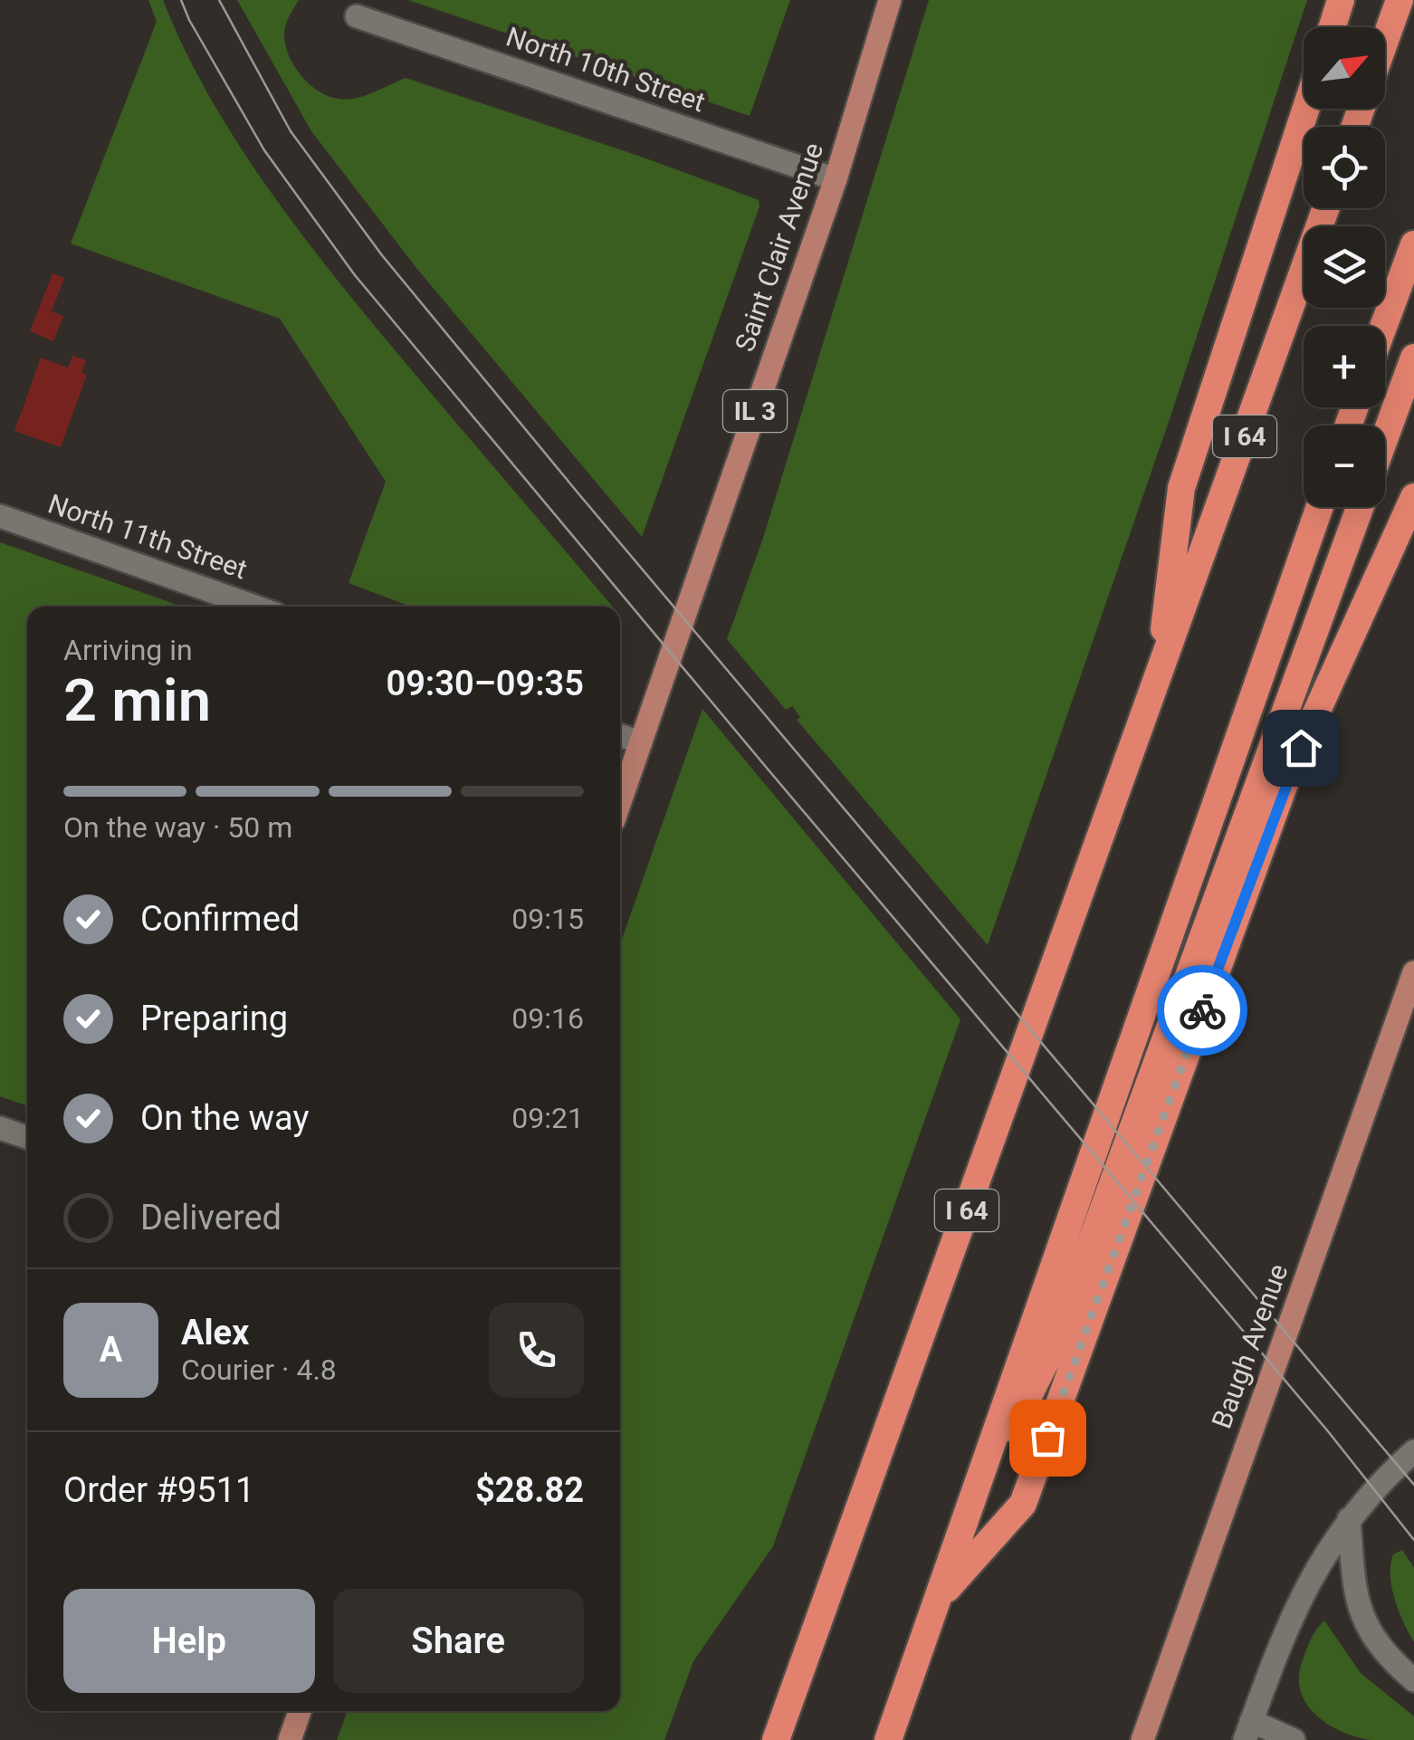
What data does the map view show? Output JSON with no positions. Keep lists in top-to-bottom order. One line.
{"streets":{"highway":["I 64"],"main road":["Saint Clair Avenue","IL 3","Baugh Avenue"],"street":["North 10th Street","North 11th Street"]},"crossings":[["North 10th Street","Saint Clair Avenue"]],"north":"top right","page":{"map_buttons":["+","−"],"heading":["2 min","Arriving in","09:30–09:35"],"panel":["Alex","Courier · 4.8","Order #9511","$28.82"],"bar":"On the way · 50 m","list":[["Confirmed","09:15"],["Preparing","09:16"],["On the way","09:21"],"Delivered"],"round":"A","buttons":["Help","Share"]}}
